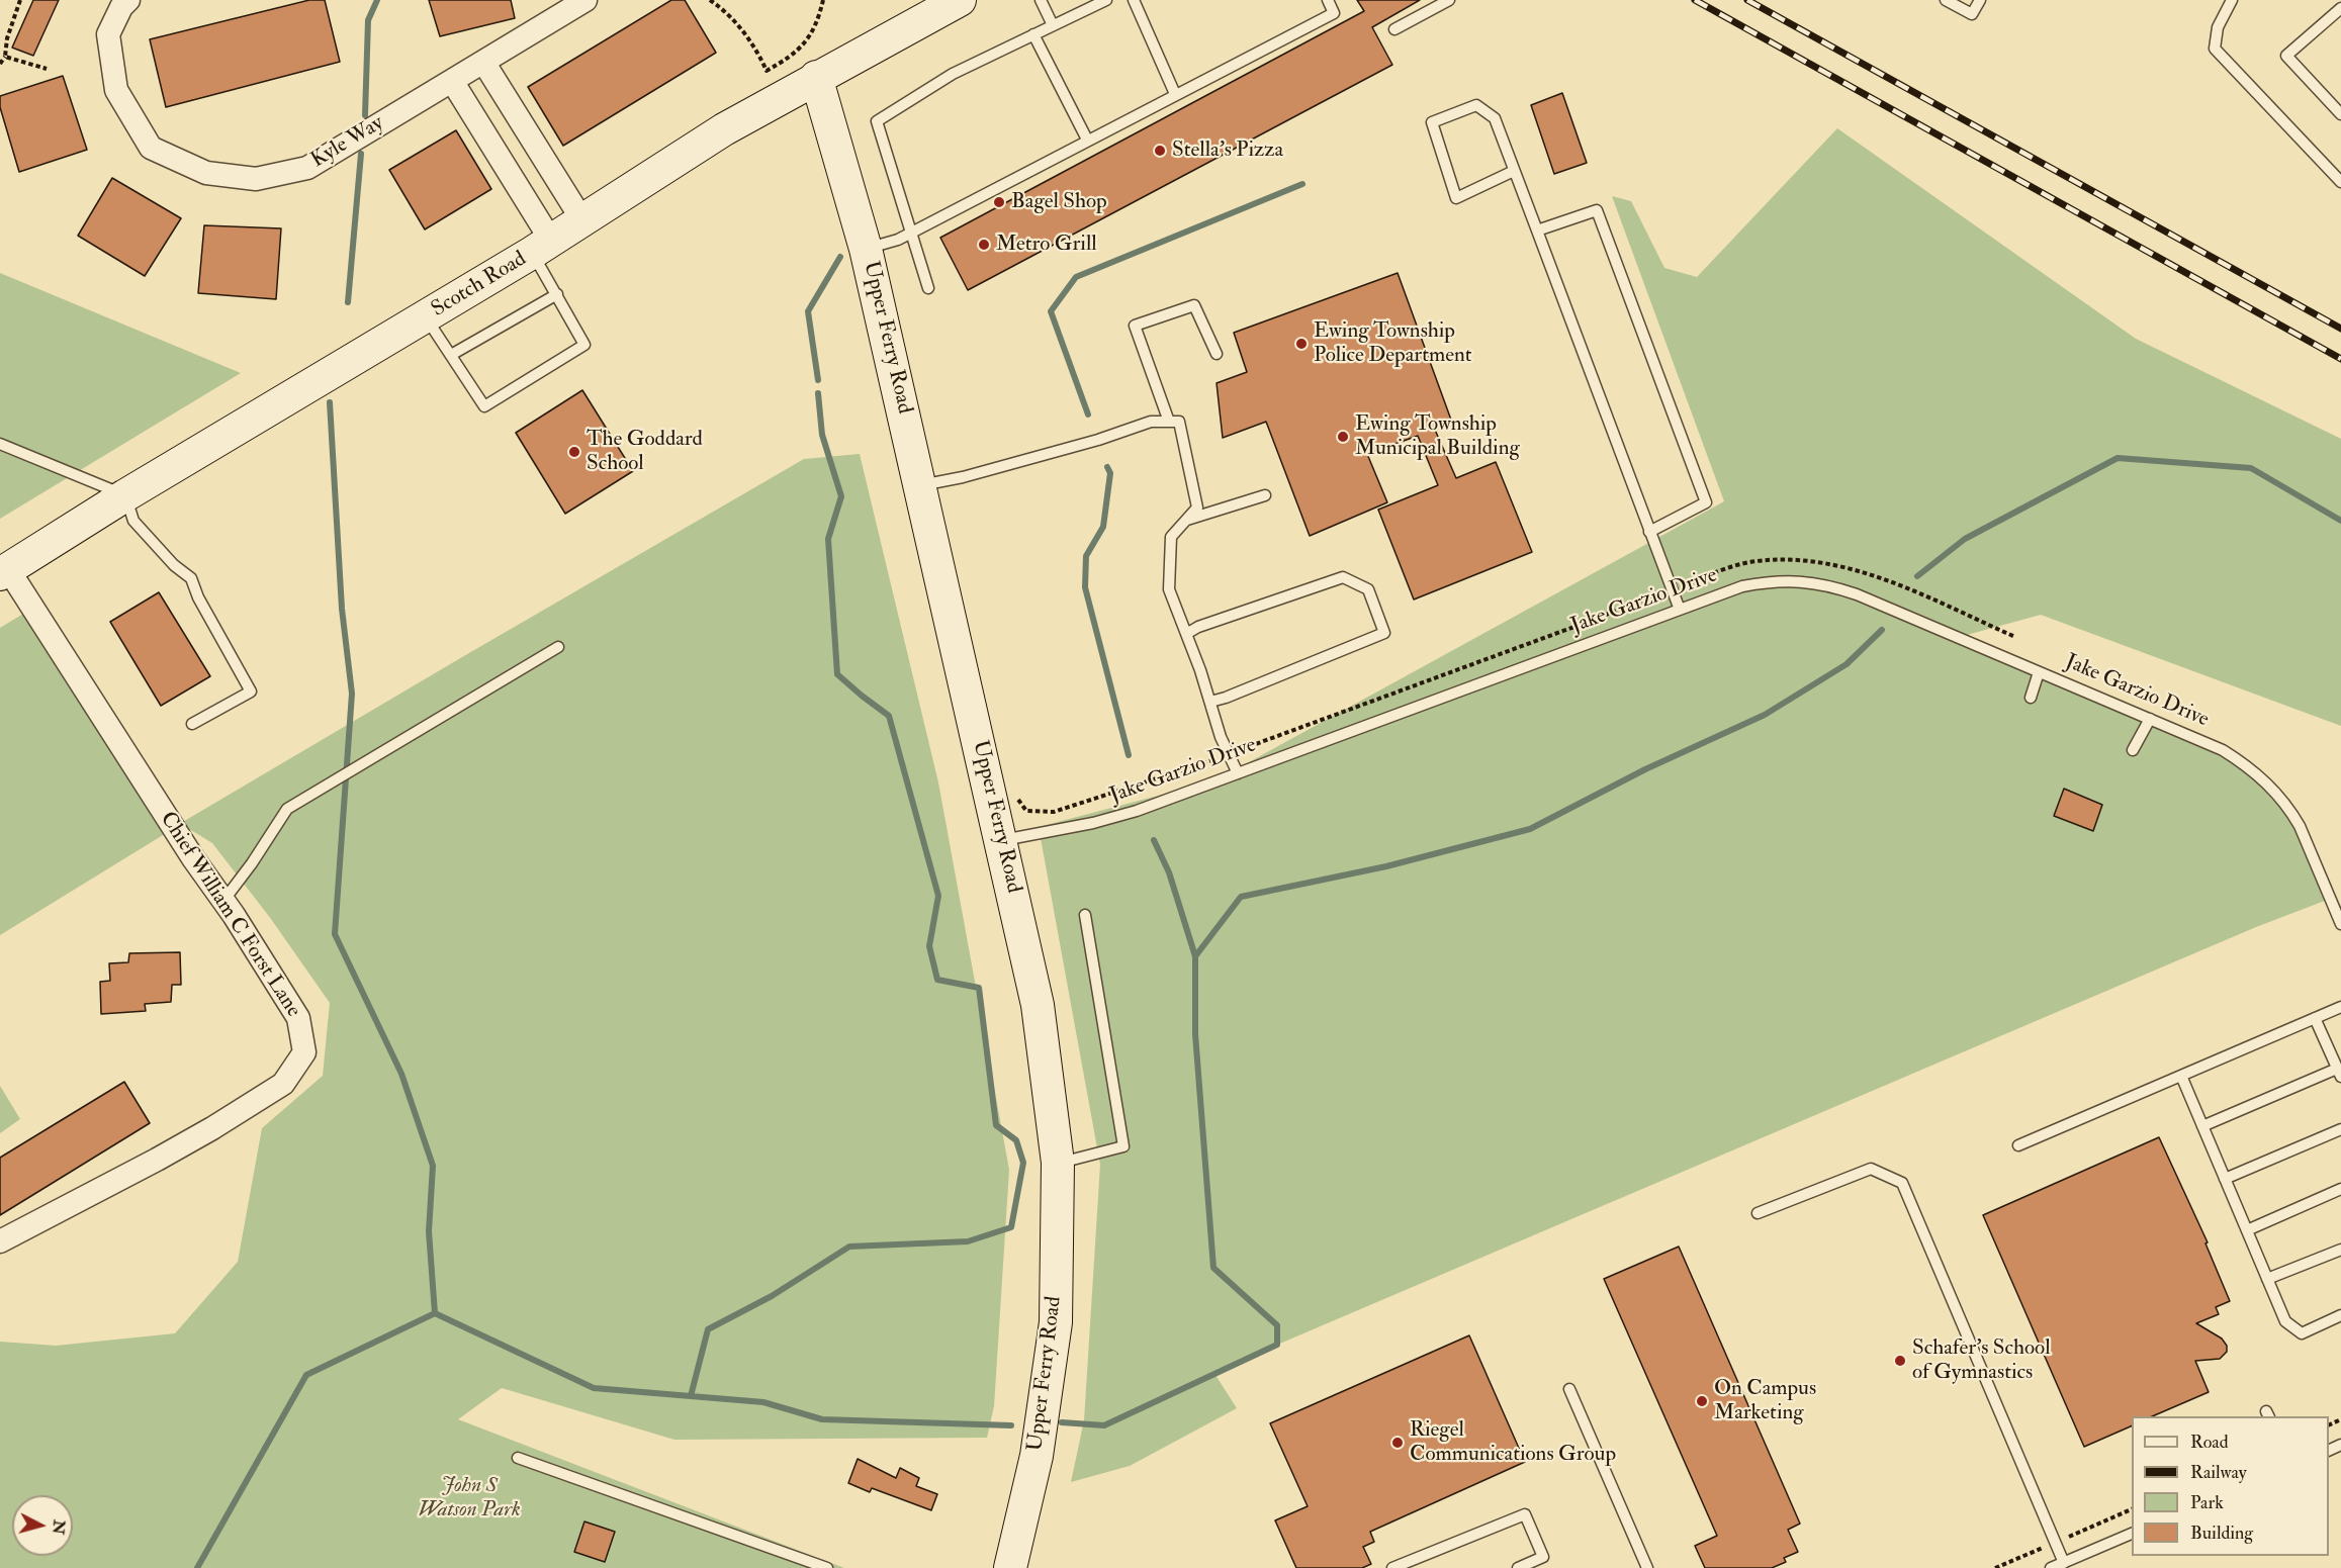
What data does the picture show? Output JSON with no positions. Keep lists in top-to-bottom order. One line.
{"streets":{"main road":["Scotch Road","Upper Ferry Road"],"street":["Kyle Way","Chief William C Forst Lane"],"lane":["Jake Garzio Drive"]},"crossings":[["Scotch Road","Upper Ferry Road"],["Scotch Road","Chief William C Forst Lane"],["Upper Ferry Road","Jake Garzio Drive"]],"parks":["John S Watson Park"],"places":["Stella's Pizza","Bagel Shop","Metro Grill","Ewing Township Police Department","Ewing Township Municipal Building","The Goddard School","Schafer's School of Gymnastics","On Campus Marketing","Riegel Communications Group"],"legend":["Road","Railway","Park","Building"],"north":"right"}
